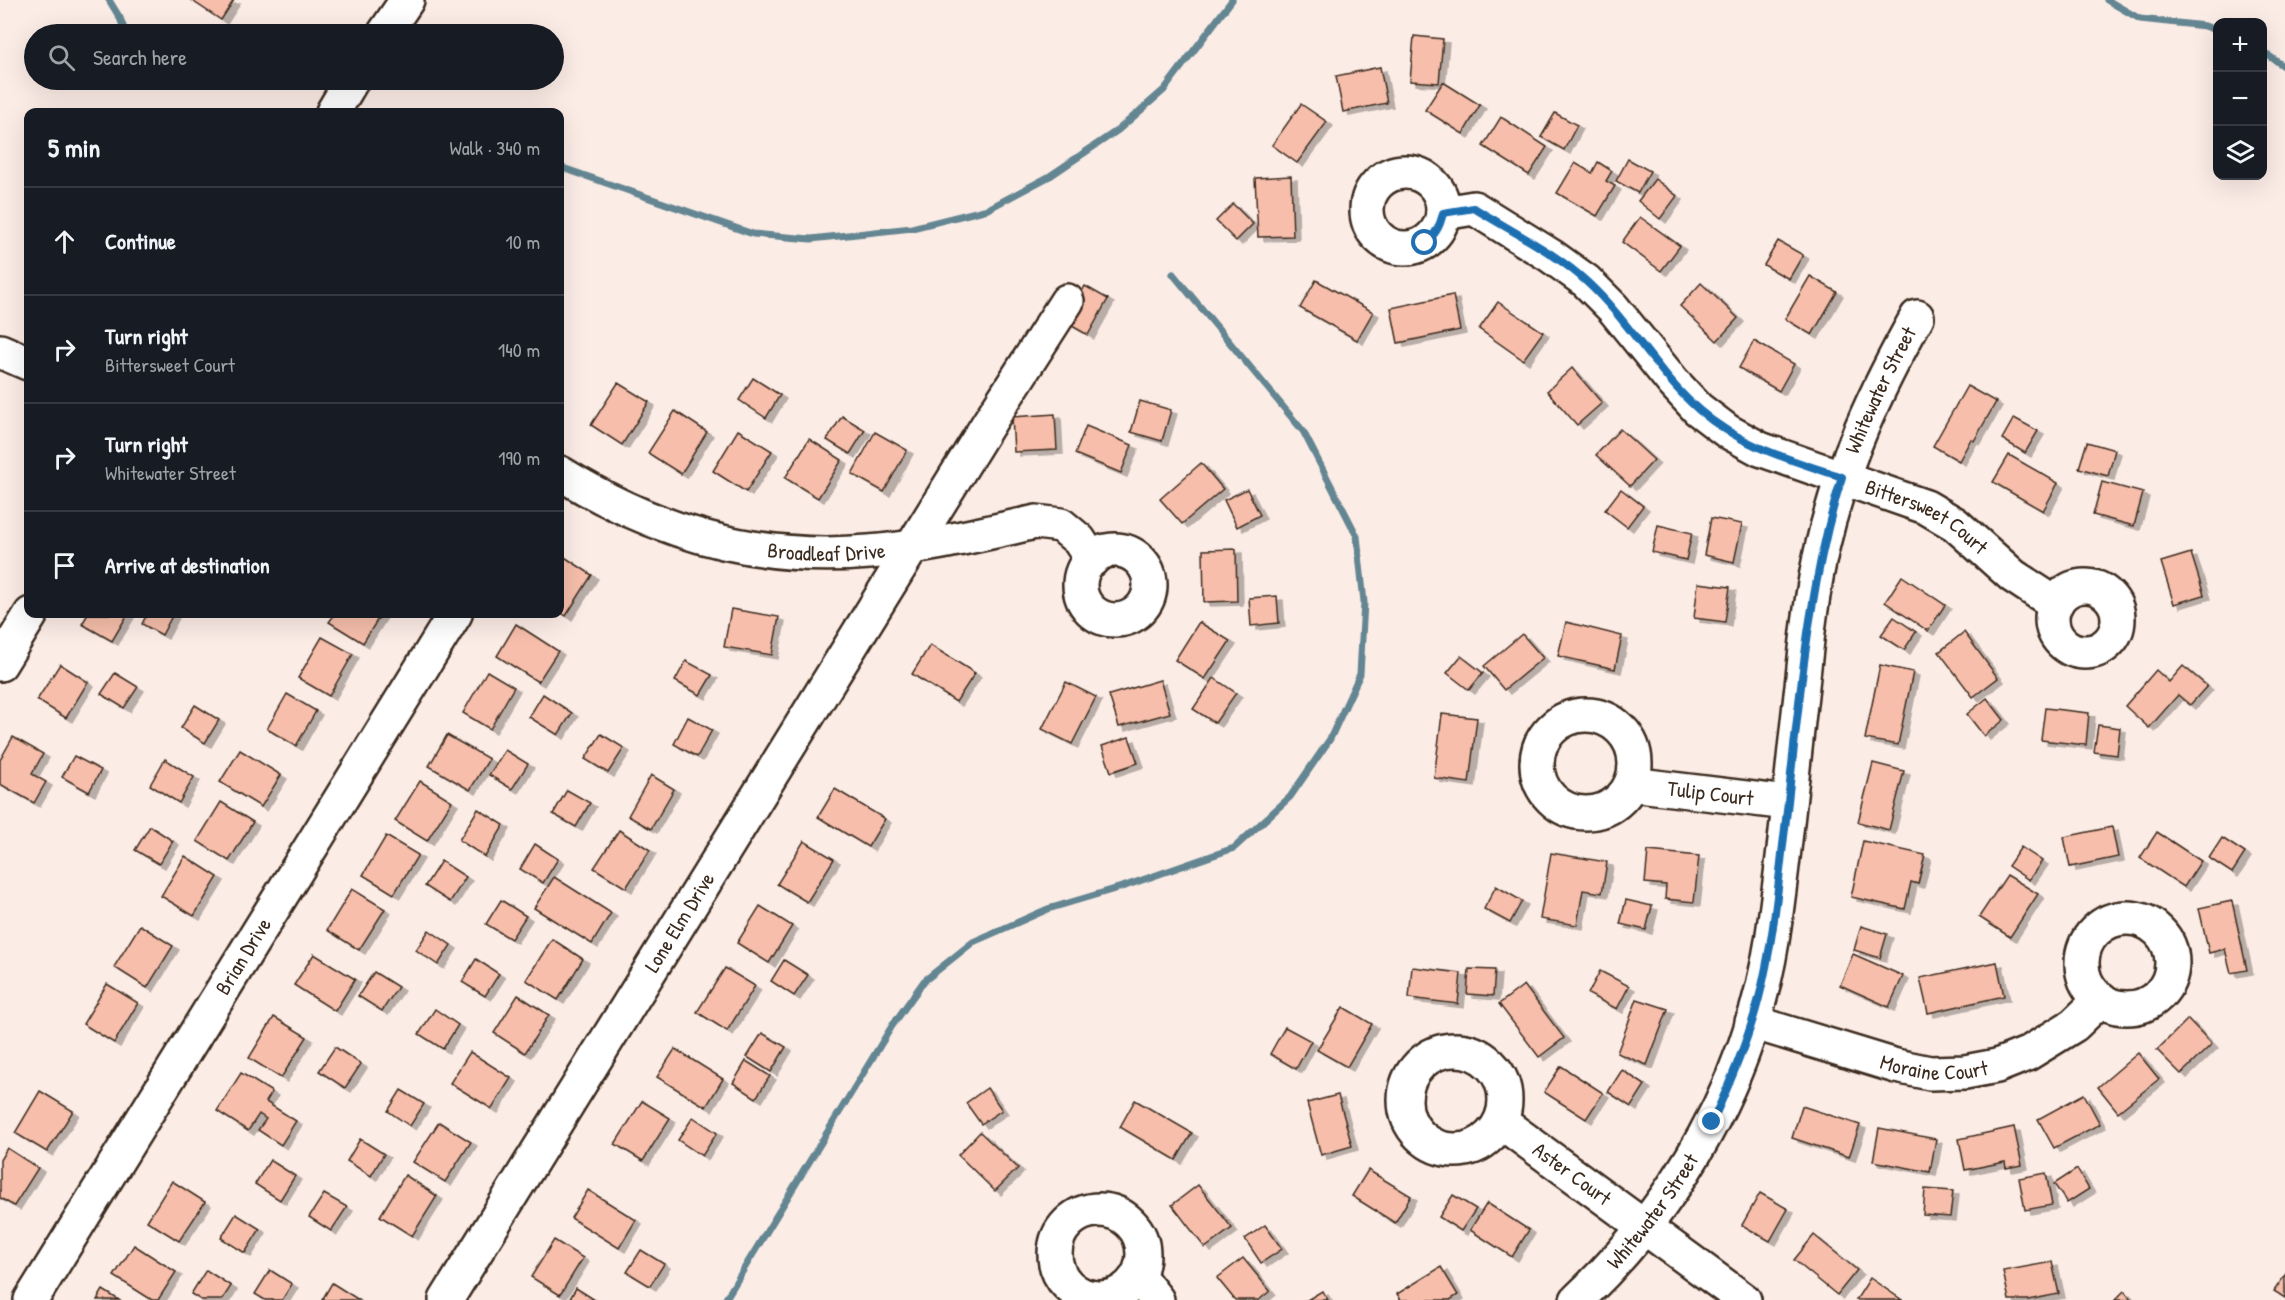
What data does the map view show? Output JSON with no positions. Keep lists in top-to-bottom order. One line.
{"streets":{"street":["Whitewater Street","Bittersweet Court","Broadleaf Drive","Tulip Court","Lone Elm Drive","Brian Drive","Moraine Court","Aster Court"]},"crossings":[["Whitewater Street","Bittersweet Court"],["Whitewater Street","Tulip Court"],["Whitewater Street","Moraine Court"],["Whitewater Street","Aster Court"],["Broadleaf Drive","Lone Elm Drive"]],"page":{"map_buttons":["+","−"],"search":"Search here","heading":["5 min","Walk · 340 m"],"list":[["Continue","10 m"],["Turn right","Bittersweet Court","140 m"],["Turn right","Whitewater Street","190 m"],"Arrive at destination"]}}
